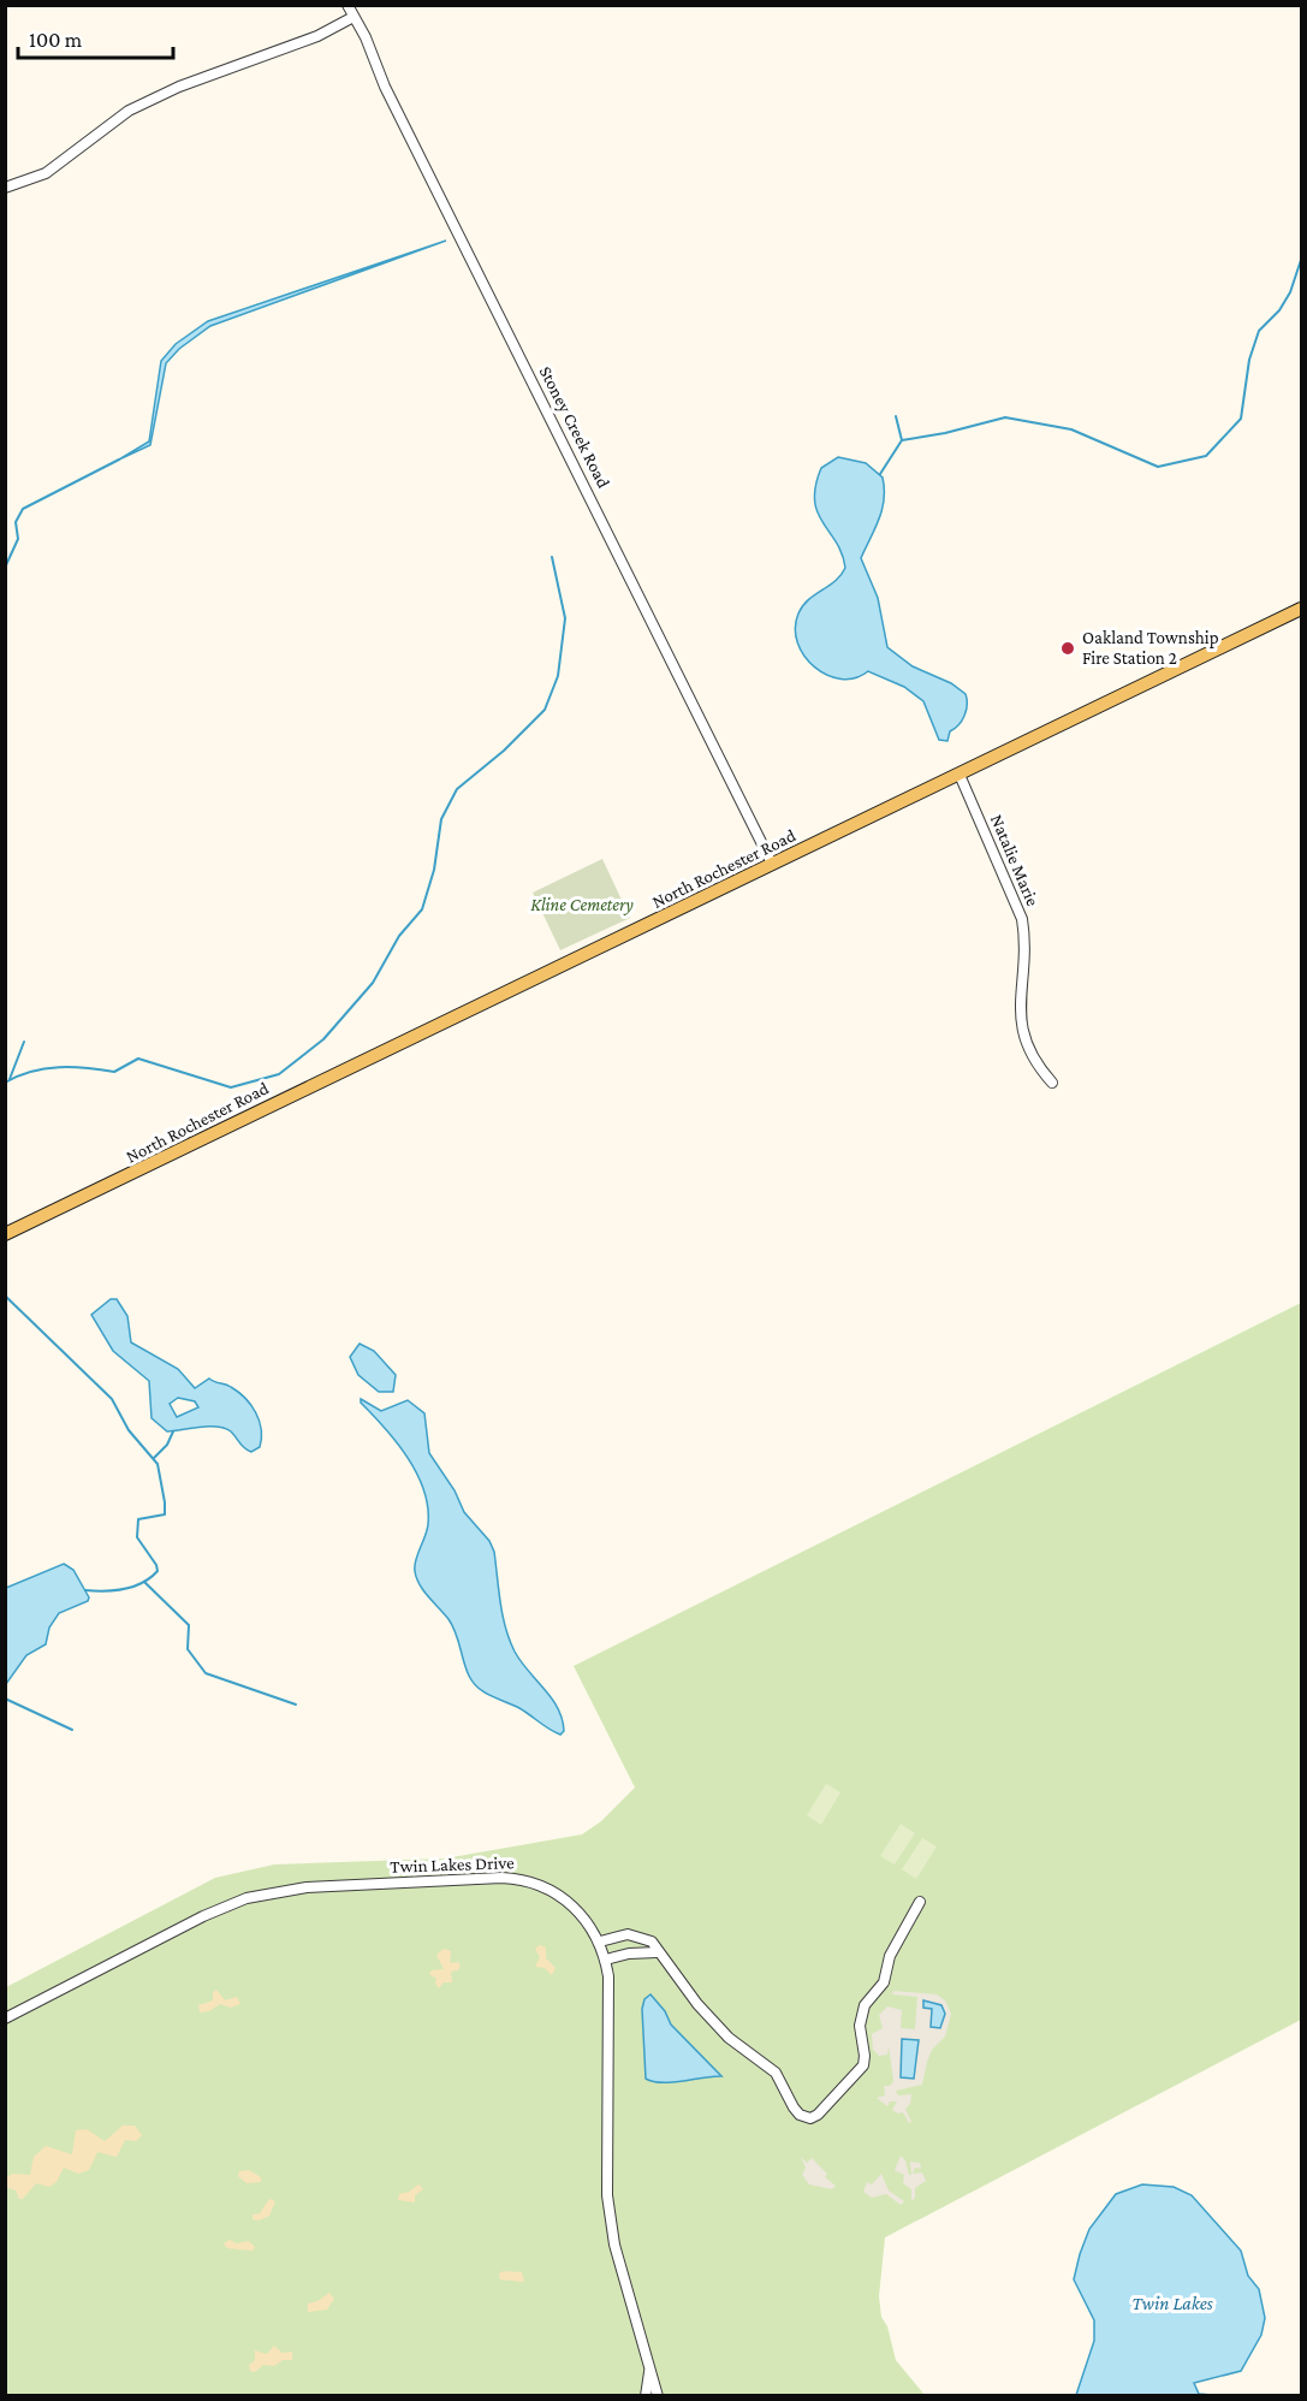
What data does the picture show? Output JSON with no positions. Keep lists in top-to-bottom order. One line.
{"streets":{"main road":["North Rochester Road"],"street":["Stoney Creek Road","Natalie Marie","Twin Lakes Drive"]},"crossings":[["Stoney Creek Road","North Rochester Road"],["Natalie Marie","North Rochester Road"]],"water":["Twin Lakes"],"parks":["Kline Cemetery"],"places":["Oakland Township Fire Station 2"],"scale_bar":"100 m"}
